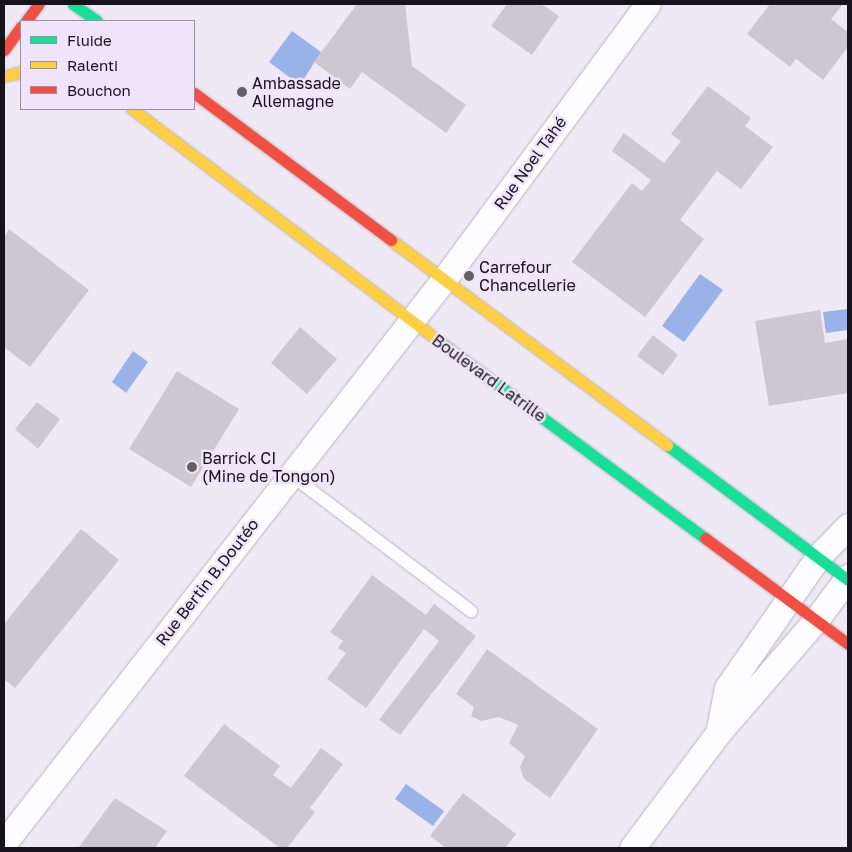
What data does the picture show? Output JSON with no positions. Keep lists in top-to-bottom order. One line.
{"streets":{"street":["Rue Noel Tahé","Boulevard Latrille","Rue Bertin B.Doutéo"]},"crossings":[["Rue Noel Tahé","Boulevard Latrille"],["Rue Noel Tahé","Rue Bertin B.Doutéo"],["Boulevard Latrille","Rue Bertin B.Doutéo"]],"places":["Ambassade Allemagne","Carrefour Chancellerie","Barrick CI (Mine de Tongon)"],"legend":["Fluide","Ralenti","Bouchon"]}
